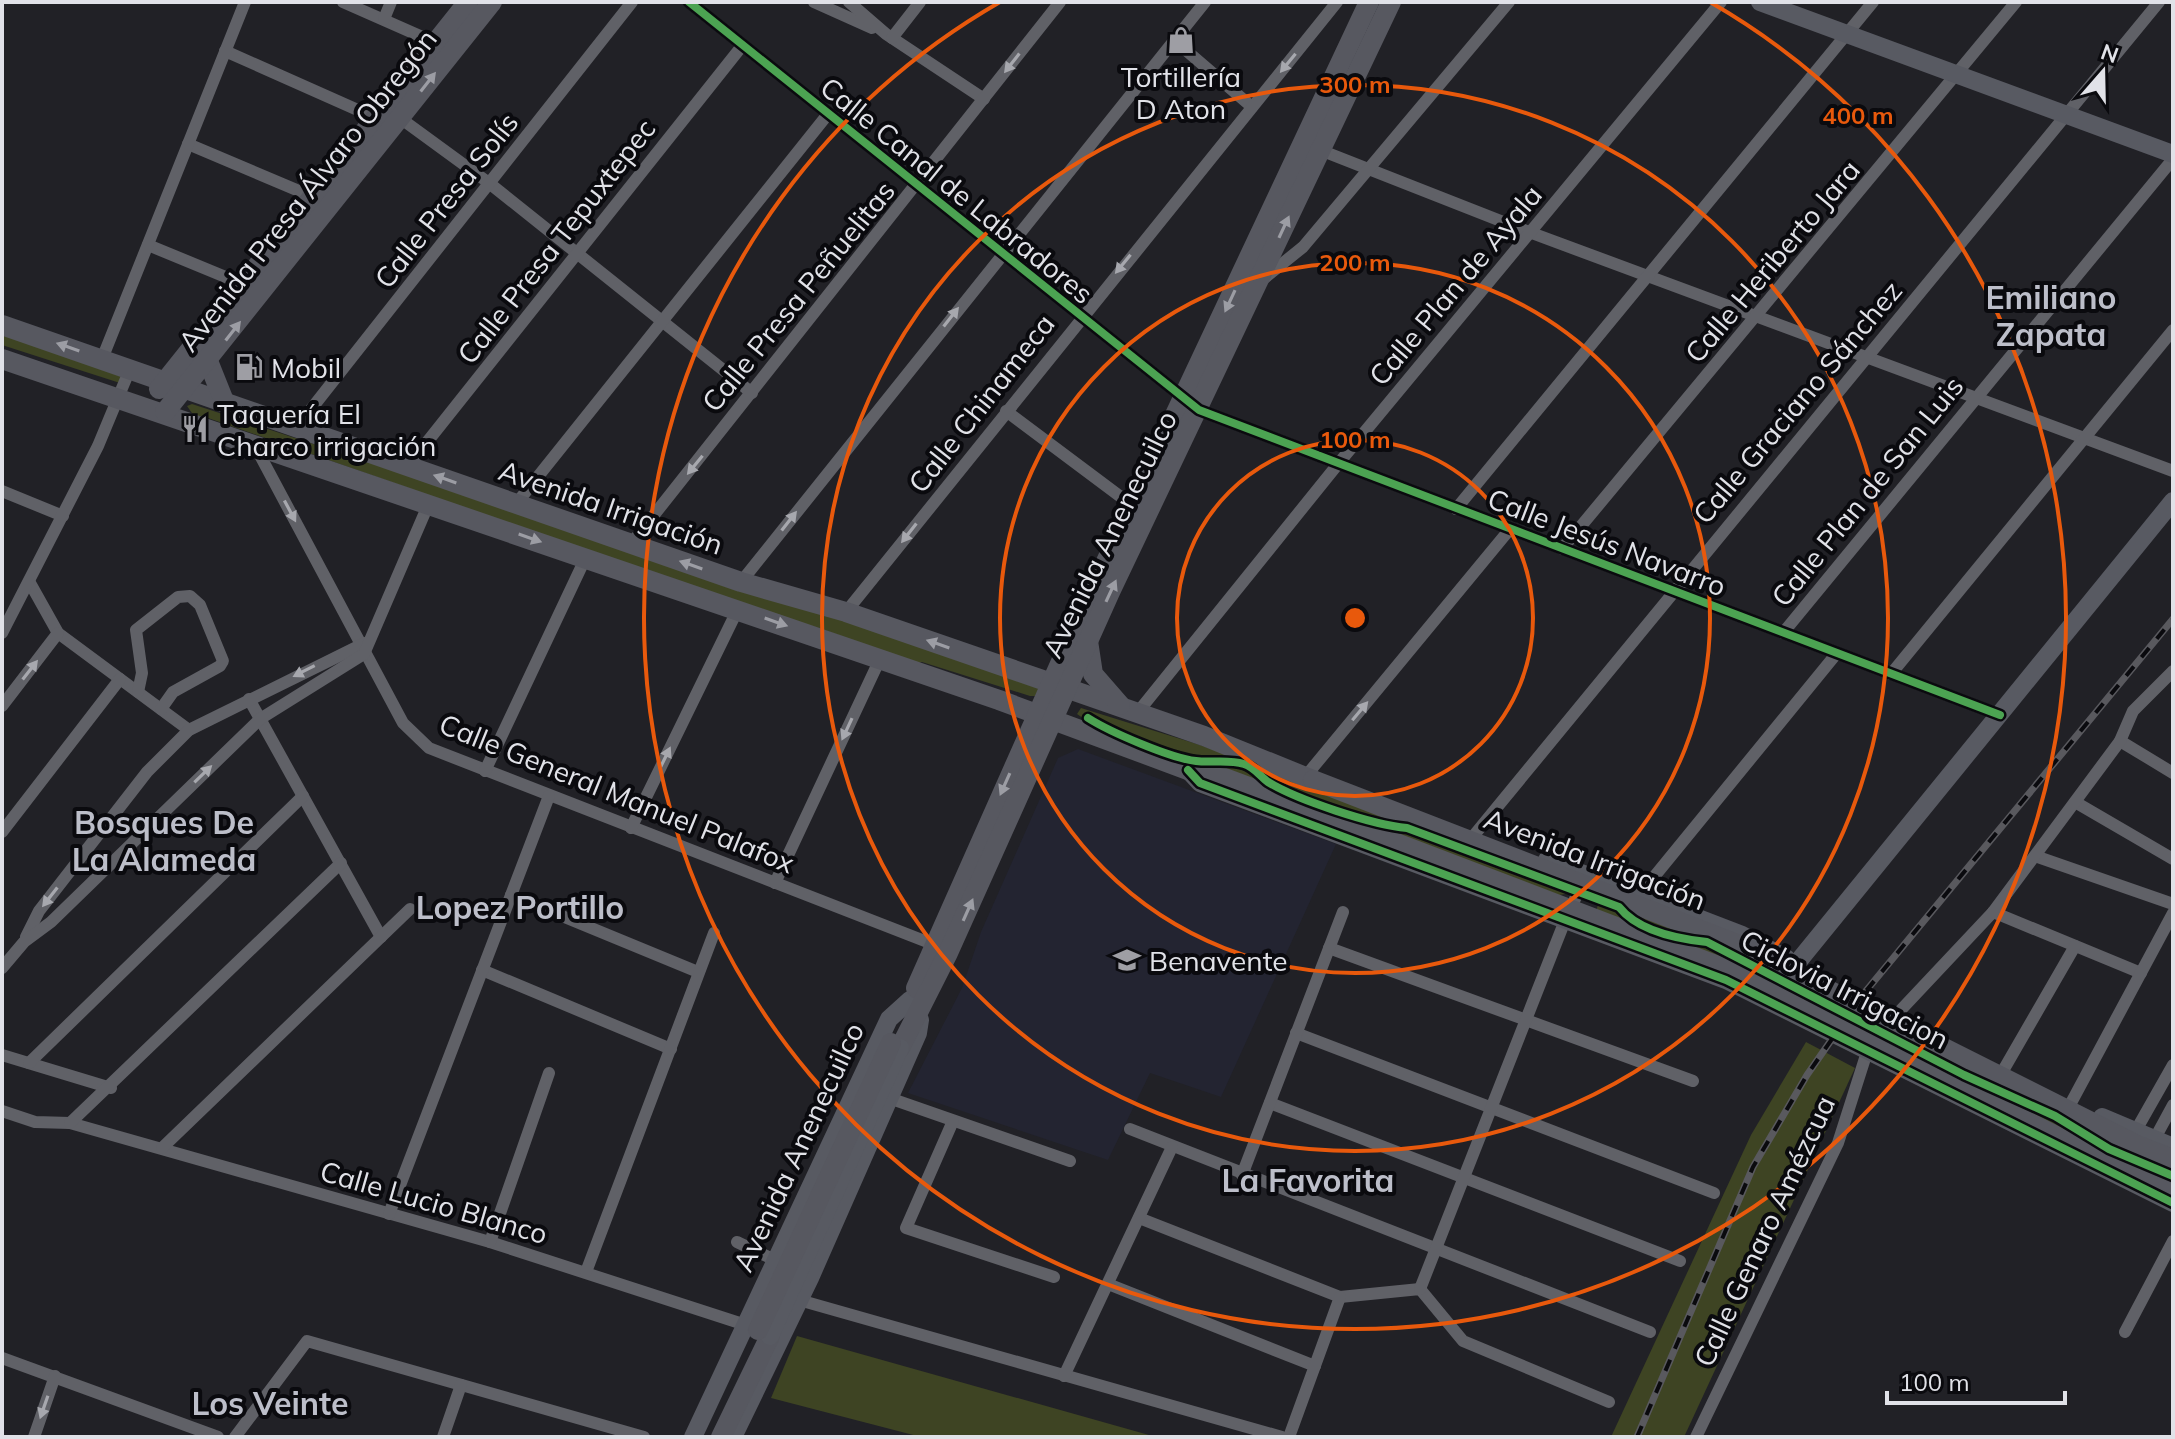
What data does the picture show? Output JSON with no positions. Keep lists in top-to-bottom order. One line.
{"streets":{"main road":["Avenida Presa Álvaro Obregón","Avenida Irrigación","Avenida Anenecuilco"],"street":["Calle Canal de Labradores","Calle Presa Solís","Calle Presa Tepuxtepec","Calle Heriberto Jara","Calle Plan de Ayala","Calle Presa Peñuelitas","Calle Graciano Sánchez","Calle Chinameca","Calle Plan de San Luis","Calle Jesús Navarro","Calle General Manuel Palafox","Calle Lucio Blanco","Calle Genaro Amézcua"],"cycle path":["Ciclovia Irrigacion"]},"crossings":[["Avenida Presa Álvaro Obregón","Avenida Irrigación"],["Calle Canal de Labradores","Calle Presa Tepuxtepec"],["Calle Canal de Labradores","Calle Presa Peñuelitas"],["Calle Canal de Labradores","Calle Chinameca"],["Calle Canal de Labradores","Avenida Anenecuilco"],["Calle Canal de Labradores","Calle Jesús Navarro"],["Calle Presa Solís","Avenida Irrigación"],["Calle Presa Tepuxtepec","Avenida Irrigación"],["Calle Heriberto Jara","Calle Jesús Navarro"],["Calle Plan de Ayala","Avenida Irrigación"],["Calle Plan de Ayala","Calle Jesús Navarro"],["Calle Presa Peñuelitas","Avenida Irrigación"],["Calle Graciano Sánchez","Avenida Irrigación"],["Calle Graciano Sánchez","Calle Jesús Navarro"],["Calle Chinameca","Avenida Irrigación"],["Calle Plan de San Luis","Calle Jesús Navarro"],["Avenida Irrigación","Avenida Anenecuilco"],["Avenida Irrigación","Calle General Manuel Palafox"],["Avenida Irrigación","Calle Genaro Amézcua"],["Avenida Anenecuilco","Calle Jesús Navarro"],["Avenida Anenecuilco","Calle General Manuel Palafox"],["Avenida Anenecuilco","Calle Lucio Blanco"]],"one_way":["Calle Presa Peñuelitas"],"districts":["Emiliano Zapata","Bosques De La Alameda","Lopez Portillo","La Favorita","Los Veinte"],"places":{"shop":["Tortillería D Aton"],"fuel station":["Mobil"],"restaurant":["Taquería El Charco irrigación"],"school or university":["Benavente"]},"scale_bar":"100 m","north":"top","rings":["300 m","400 m","200 m","100 m"]}
